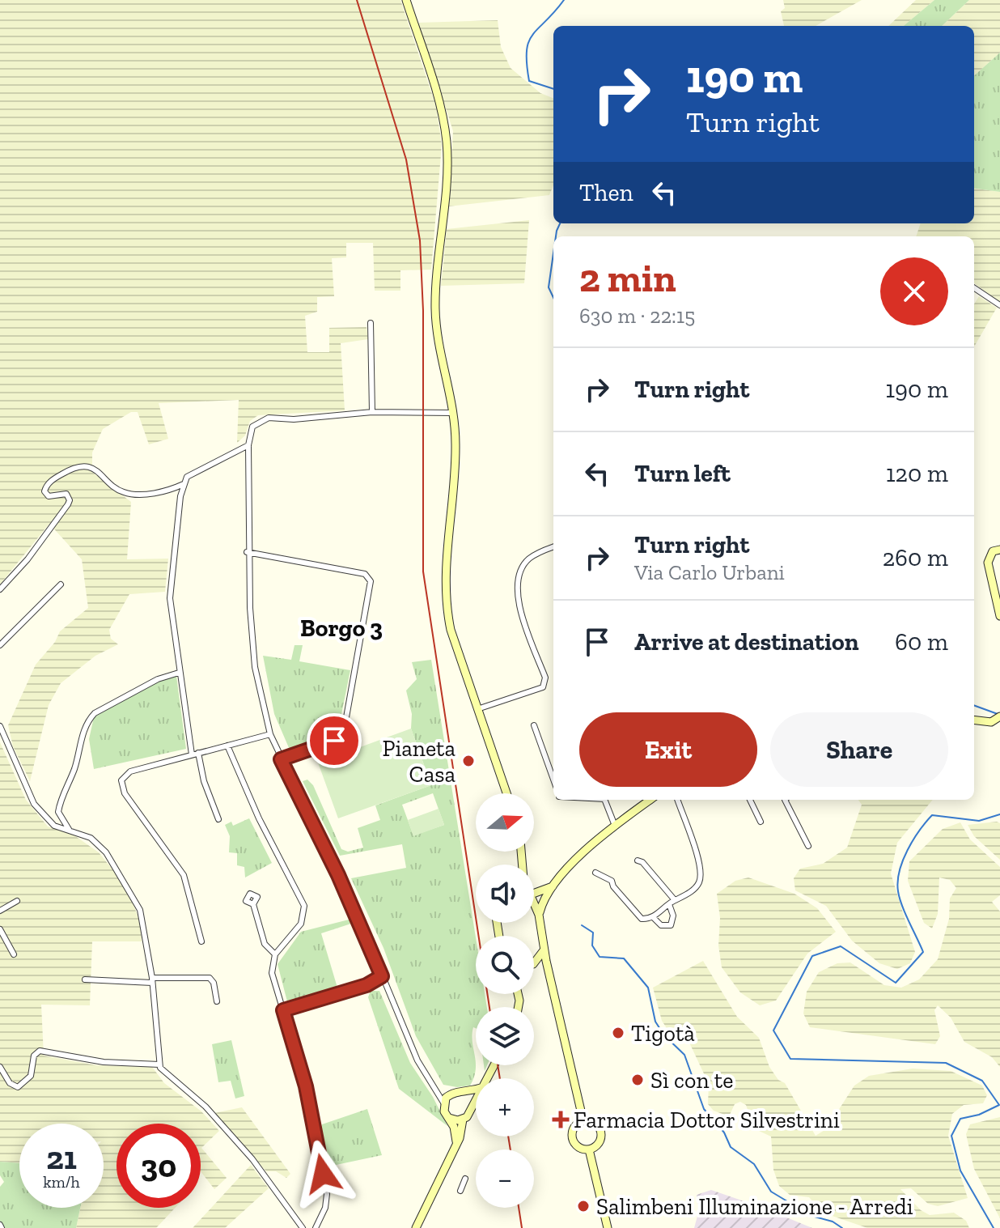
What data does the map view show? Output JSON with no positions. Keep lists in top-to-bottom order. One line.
{"districts":["Borgo 3"],"places":{"other":["Pianeta Casa","Tigotà","Sì con te","Salimbeni Illuminazione - Arredi"],"health":["Farmacia Dottor Silvestrini"]},"north":"right","page":{"turn":["190 m","Turn right"],"then":"Then","heading":["2 min","630 m · 22:15"],"list":[{"name":"Turn right","value":"190 m"},{"name":"Turn left","value":"120 m"},{"name":"Turn right","note":"Via Carlo Urbani","value":"260 m"},{"name":"Arrive at destination","value":"60 m"}],"buttons":["Exit","Share"],"map_buttons":["+","−"],"speed":"21 km/h","limit":"30"}}
